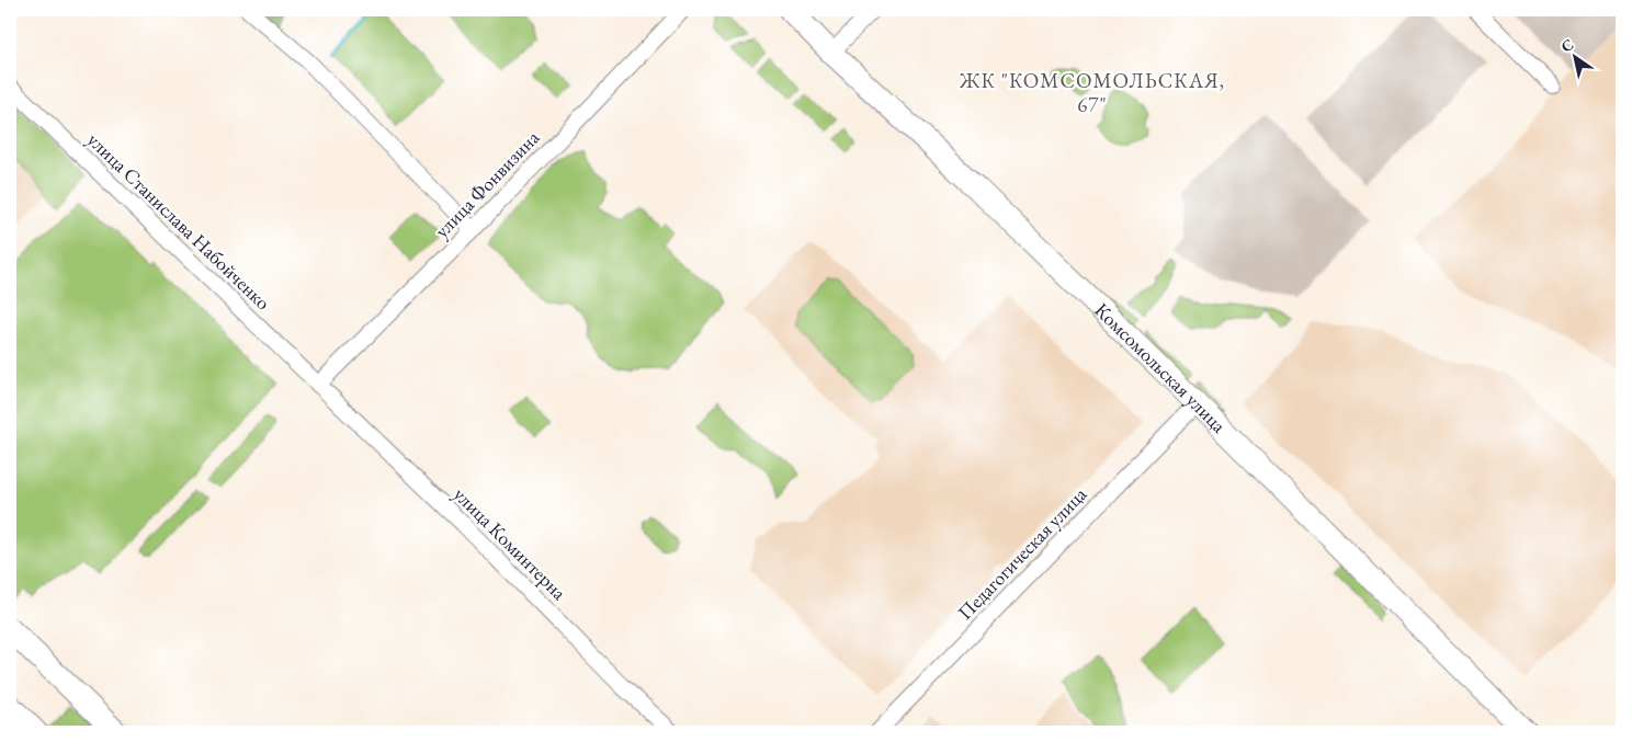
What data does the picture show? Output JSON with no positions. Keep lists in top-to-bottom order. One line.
{"streets":{"main road":["Комсомольская улица"],"street":["улица Фонвизина","улица Станислава Набойченко","улица Коминтерна","Педагогическая улица"]},"crossings":[["улица Фонвизина","улица Станислава Набойченко"],["улица Фонвизина","улица Коминтерна"],["улица Станислава Набойченко","улица Коминтерна"],["Комсомольская улица","Педагогическая улица"]],"districts":["ЖК \"КОМСОМОЛЬСКАЯ, 67\""],"north":"top left"}
